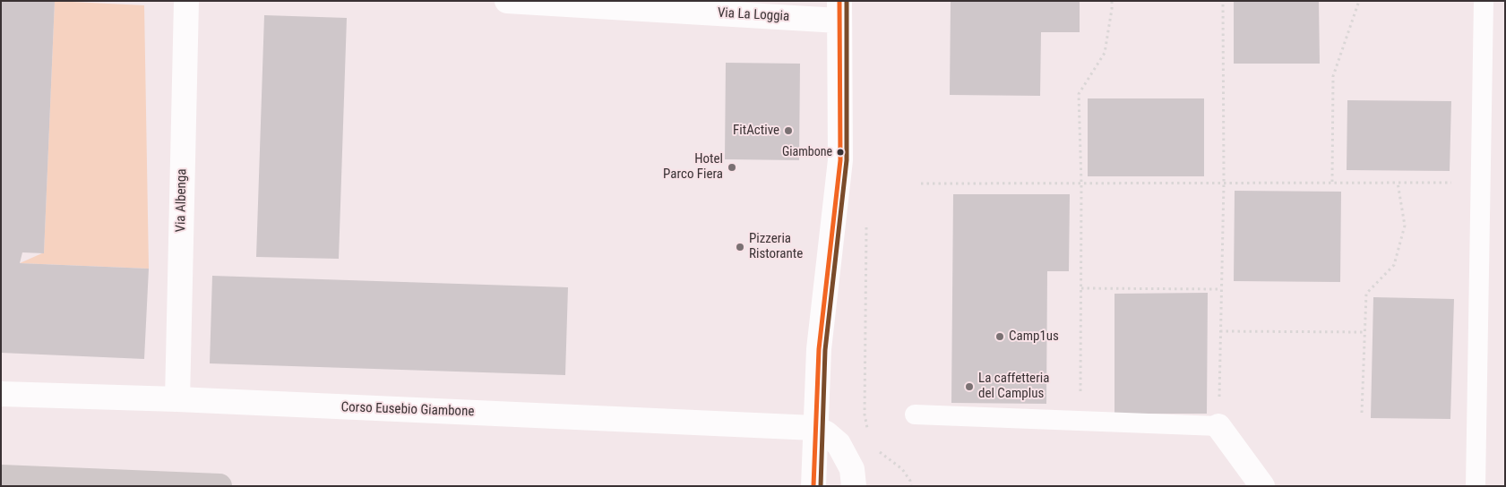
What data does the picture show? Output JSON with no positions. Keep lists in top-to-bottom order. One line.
{"streets":{"street":["Via La Loggia","Via Albenga","Corso Eusebio Giambone"]},"crossings":[["Via Albenga","Corso Eusebio Giambone"]],"places":["FitActive","Giambone","Hotel Parco Fiera","Pizzeria Ristorante","Camp1us","La caffetteria del Camplus"]}
